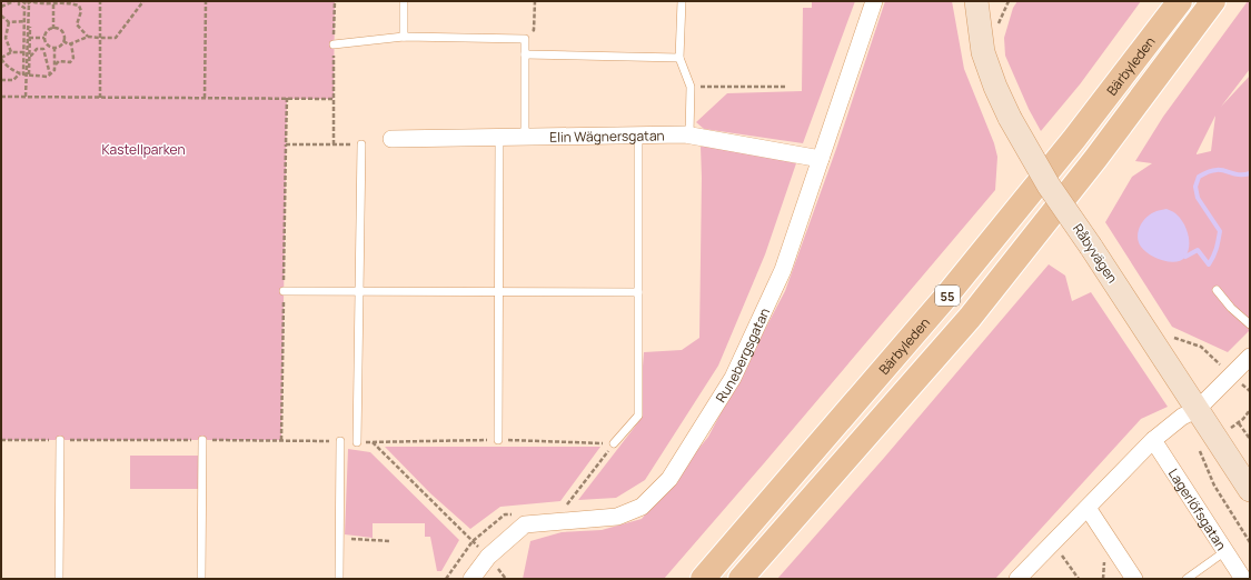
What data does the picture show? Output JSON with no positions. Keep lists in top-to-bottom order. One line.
{"streets":{"main road":["Bärbyleden","Råbyvägen","55"],"street":["Elin Wägnersgatan","Runebergsgatan","Lagerlöfsgatan"]},"crossings":[["Elin Wägnersgatan","Runebergsgatan"]],"parks":["Kastellparken"]}
